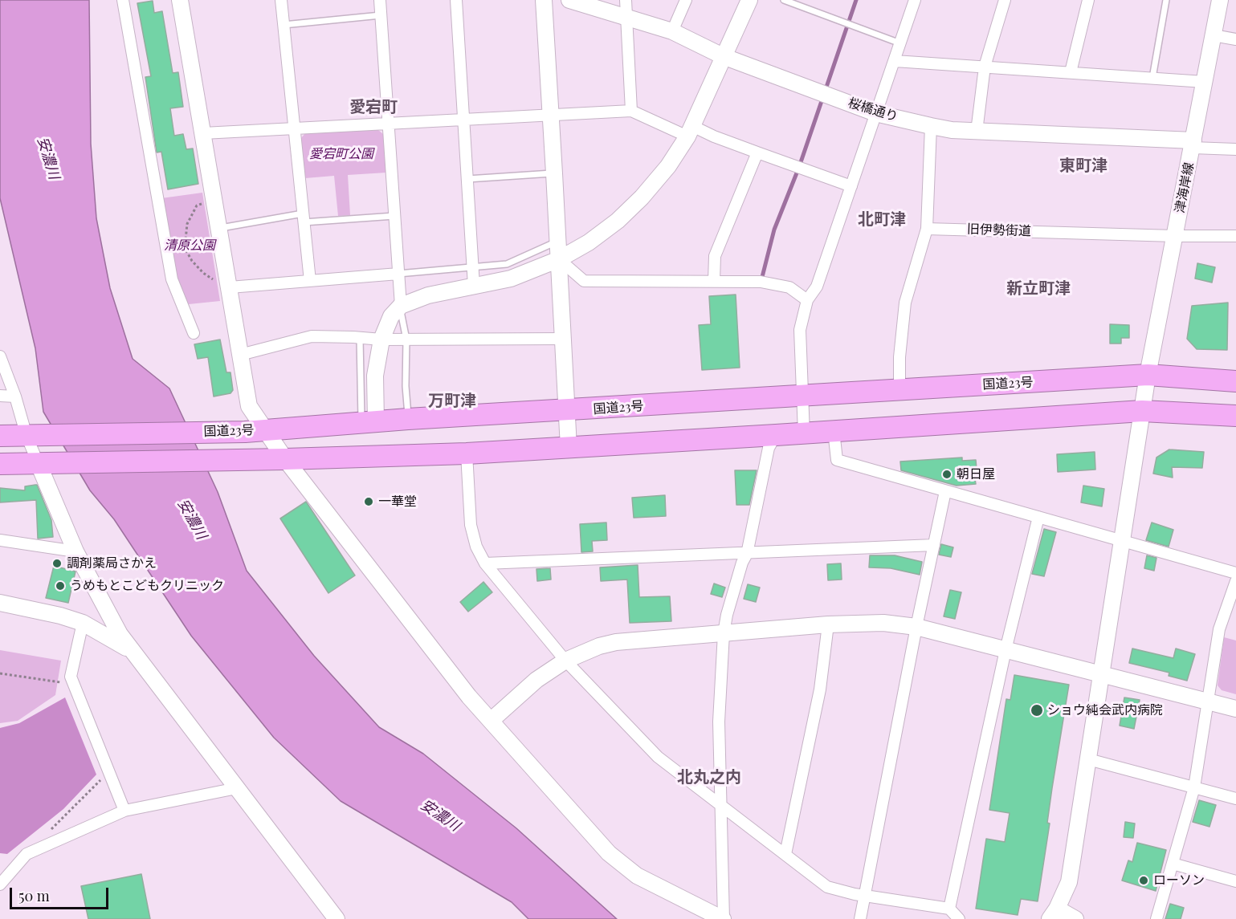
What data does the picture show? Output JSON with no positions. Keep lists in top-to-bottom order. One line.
{"streets":{"highway":["国道23号"],"street":["桜橋通り","津海岸線","旧伊勢街道"]},"crossings":[["桜橋通り","津海岸線"],["津海岸線","旧伊勢街道"],["津海岸線","国道23号"]],"districts":["愛宕町","東町津","北町津","新立町津","万町津","北丸之内"],"water":["安濃川"],"parks":["愛宕町公園","清原公園"],"places":["朝日屋","一華堂","調剤薬局さかえ","うめもとこどもクリニック","ショウ純会武内病院","ローソン"],"scale_bar":"50 m"}
